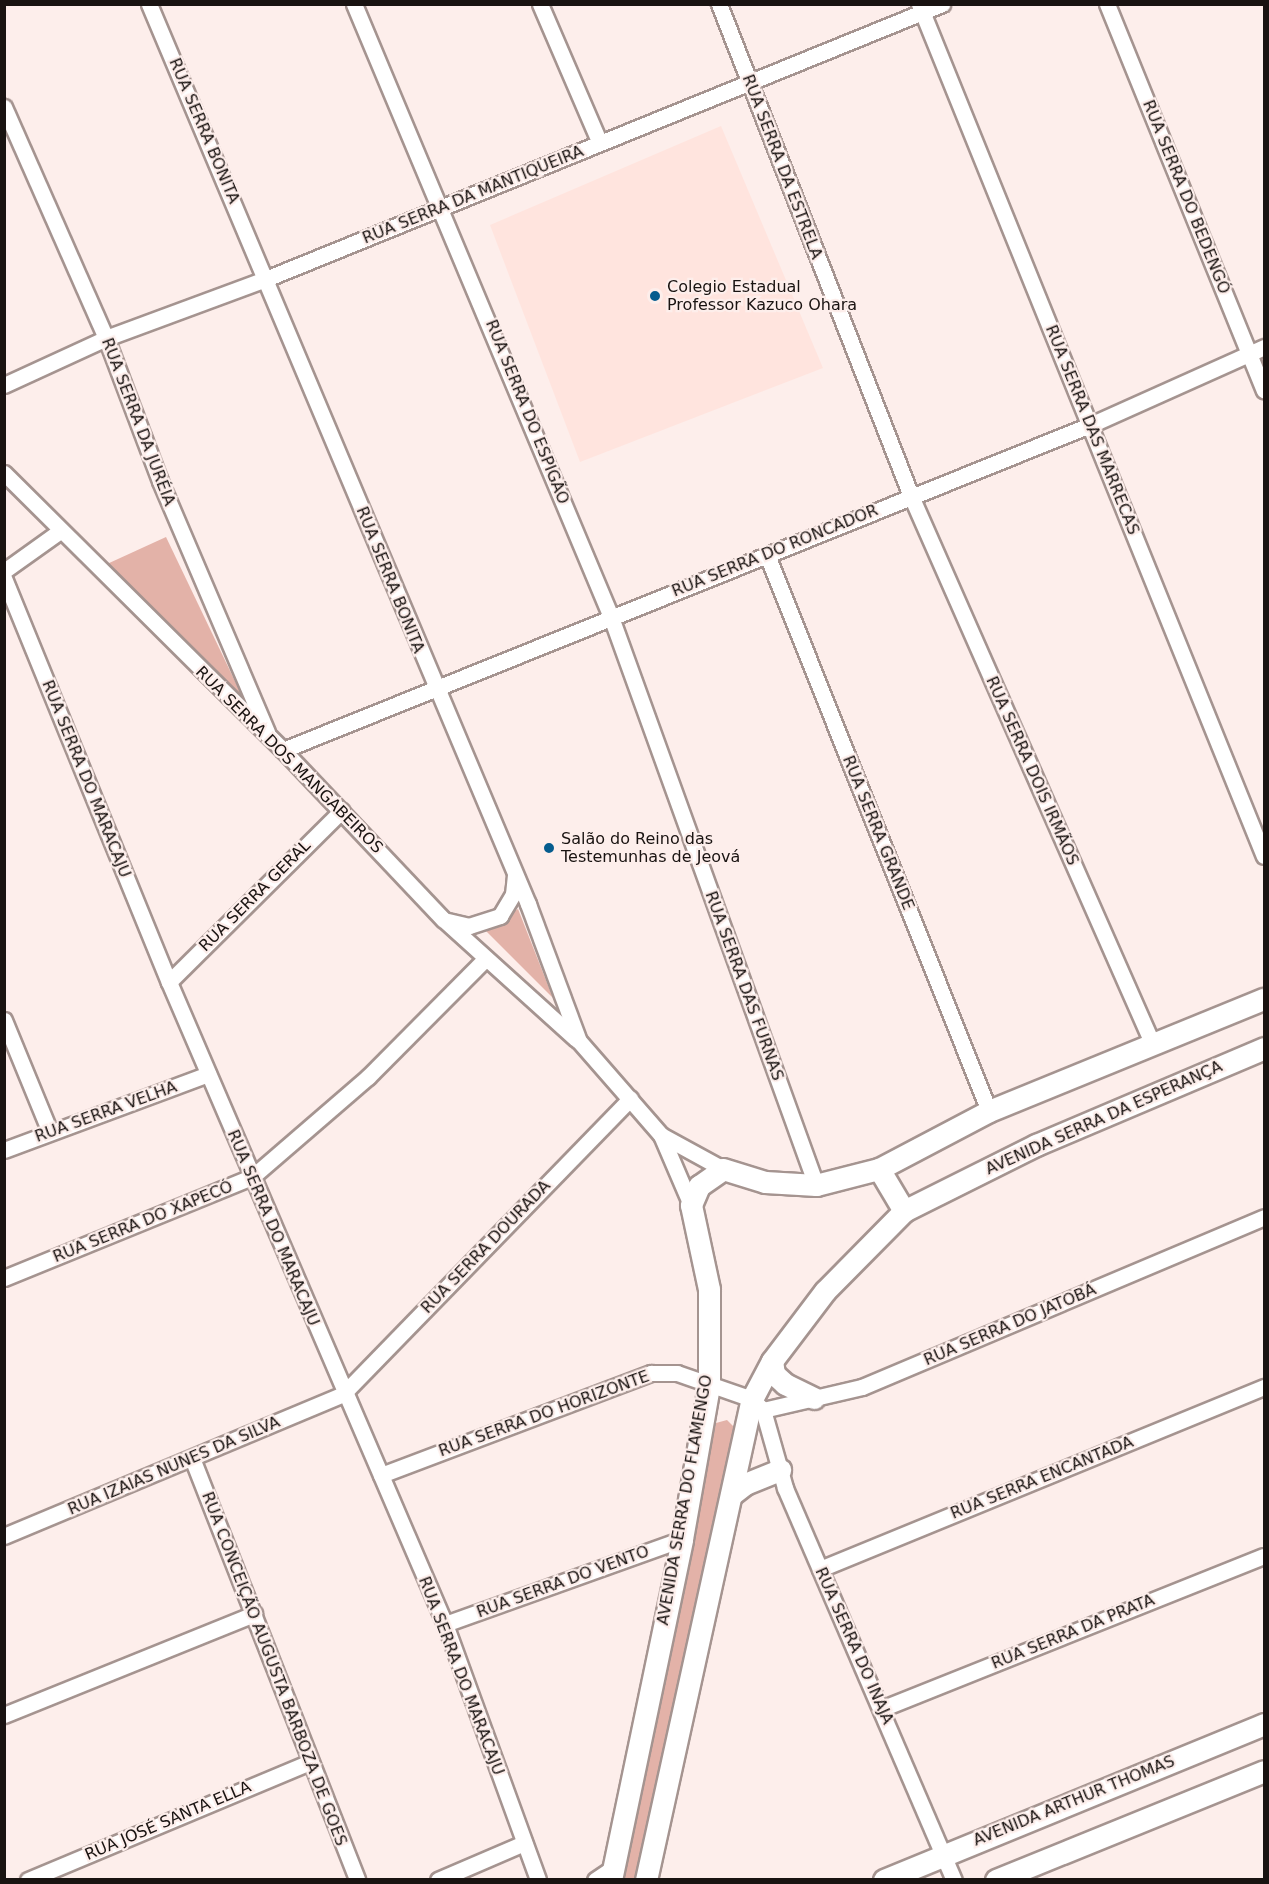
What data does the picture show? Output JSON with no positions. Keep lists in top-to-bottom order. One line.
{"streets":{"street":["RUA SERRA BONITA","RUA SERRA DA ESTRELA","RUA SERRA DA MANTIQUEIRA","RUA SERRA DO BEDENGÓ","RUA SERRA DO ESPIGÃO","RUA SERRA DA JURÉIA","RUA SERRA DAS MARRECAS","RUA SERRA DO RONCADOR","RUA SERRA DOS MANGABEIROS","RUA SERRA DOIS IRMÃOS","RUA SERRA DO MARACAJU","RUA SERRA GRANDE","RUA SERRA GERAL","RUA SERRA DAS FURNAS","RUA SERRA VELHA","AVENIDA SERRA DA ESPERANÇA","RUA SERRA DO XAPECÓ","RUA SERRA DOURADA","RUA SERRA DO JATOBÁ","RUA SERRA DO HORIZONTE","RUA IZAIAS NUNES DA SILVA","RUA SERRA ENCANTADA","AVENIDA SERRA DO FLAMENGO","RUA SERRA DO VENTO","RUA SERRA DA PRATA","RUA SERRA DO INAJA","RUA CONCEIÇÃO AUGUSTA BARBOZA DE GOES","AVENIDA ARTHUR THOMAS","RUA JOSÉ SANTA ELLA"]},"crossings":[["RUA SERRA BONITA","RUA SERRA DA MANTIQUEIRA"],["RUA SERRA BONITA","RUA SERRA DO RONCADOR"],["RUA SERRA BONITA","RUA SERRA DOS MANGABEIROS"],["RUA SERRA BONITA","RUA SERRA DOURADA"],["RUA SERRA BONITA","AVENIDA SERRA DO FLAMENGO"],["RUA SERRA DA ESTRELA","RUA SERRA DA MANTIQUEIRA"],["RUA SERRA DA ESTRELA","RUA SERRA DO RONCADOR"],["RUA SERRA DA ESTRELA","RUA SERRA DOIS IRMÃOS"],["RUA SERRA DA MANTIQUEIRA","RUA SERRA DO ESPIGÃO"],["RUA SERRA DA MANTIQUEIRA","RUA SERRA DA JURÉIA"],["RUA SERRA DA MANTIQUEIRA","RUA SERRA DAS MARRECAS"],["RUA SERRA DO BEDENGÓ","RUA SERRA DO RONCADOR"],["RUA SERRA DO ESPIGÃO","RUA SERRA DO RONCADOR"],["RUA SERRA DO ESPIGÃO","RUA SERRA DAS FURNAS"],["RUA SERRA DA JURÉIA","RUA SERRA DOS MANGABEIROS"],["RUA SERRA DAS MARRECAS","RUA SERRA DO RONCADOR"],["RUA SERRA DO RONCADOR","RUA SERRA DOS MANGABEIROS"],["RUA SERRA DO RONCADOR","RUA SERRA DOIS IRMÃOS"],["RUA SERRA DO RONCADOR","RUA SERRA GRANDE"],["RUA SERRA DO RONCADOR","RUA SERRA DAS FURNAS"],["RUA SERRA DOS MANGABEIROS","RUA SERRA GERAL"],["RUA SERRA DOS MANGABEIROS","RUA SERRA DO XAPECÓ"],["RUA SERRA DO MARACAJU","RUA SERRA GERAL"],["RUA SERRA DO MARACAJU","RUA SERRA VELHA"],["RUA SERRA DO MARACAJU","RUA SERRA DO XAPECÓ"],["RUA SERRA DO MARACAJU","RUA SERRA DOURADA"],["RUA SERRA DO MARACAJU","RUA SERRA DO HORIZONTE"],["RUA SERRA DO MARACAJU","RUA IZAIAS NUNES DA SILVA"],["RUA SERRA DO MARACAJU","RUA SERRA DO VENTO"],["AVENIDA SERRA DA ESPERANÇA","RUA SERRA DO JATOBÁ"],["AVENIDA SERRA DA ESPERANÇA","RUA SERRA DO HORIZONTE"],["AVENIDA SERRA DA ESPERANÇA","RUA SERRA DO INAJA"],["RUA SERRA DOURADA","RUA IZAIAS NUNES DA SILVA"],["RUA SERRA DO JATOBÁ","RUA SERRA DO HORIZONTE"],["RUA SERRA DO JATOBÁ","RUA SERRA DO INAJA"],["RUA SERRA DO HORIZONTE","AVENIDA SERRA DO FLAMENGO"],["RUA SERRA DO HORIZONTE","RUA SERRA DO INAJA"],["RUA IZAIAS NUNES DA SILVA","RUA CONCEIÇÃO AUGUSTA BARBOZA DE GOES"],["RUA SERRA ENCANTADA","RUA SERRA DO INAJA"],["AVENIDA SERRA DO FLAMENGO","RUA SERRA DO VENTO"],["RUA SERRA DA PRATA","RUA SERRA DO INAJA"],["RUA SERRA DO INAJA","AVENIDA ARTHUR THOMAS"],["RUA CONCEIÇÃO AUGUSTA BARBOZA DE GOES","RUA JOSÉ SANTA ELLA"]],"places":["Colegio Estadual Professor Kazuco Ohara","Salão do Reino das Testemunhas de Jeová"]}
